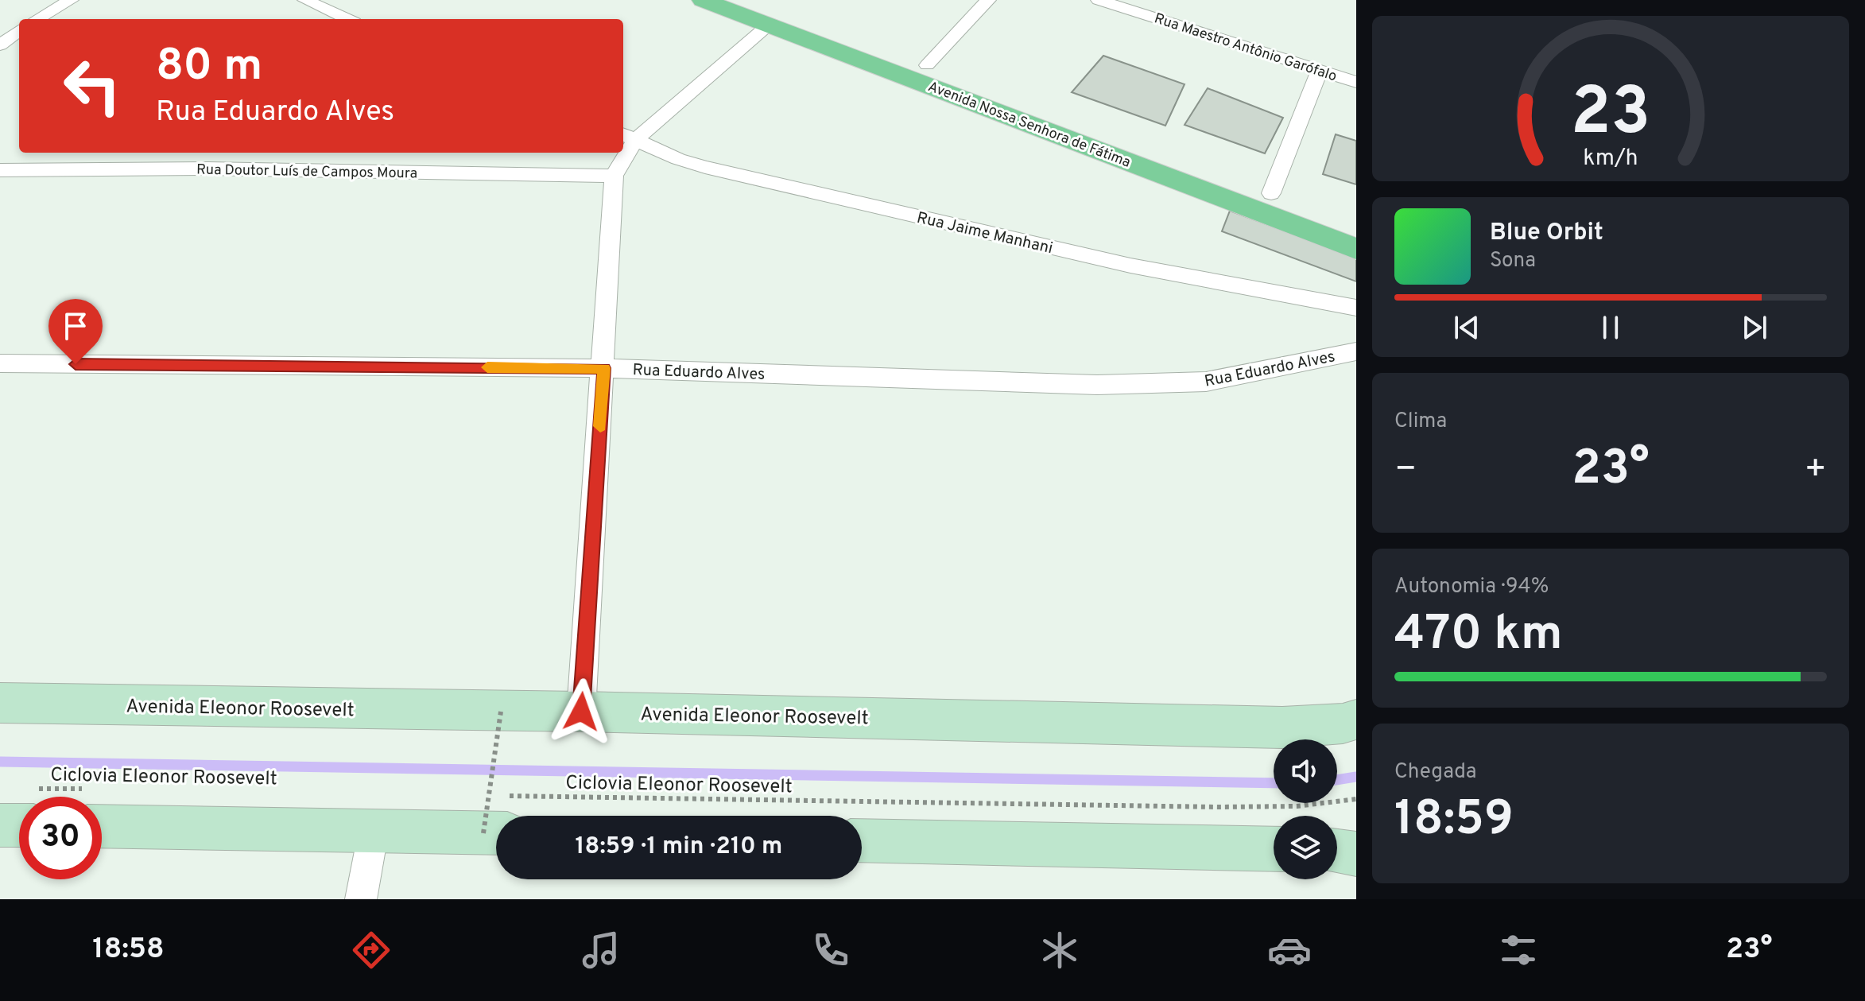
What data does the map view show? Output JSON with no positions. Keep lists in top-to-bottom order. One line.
{"streets":{"main road":["Avenida Nossa Senhora de Fátima"],"street":["Rua Maestro Antônio Garófalo","Rua Doutor Luís de Campos Moura","Rua Jaime Manhani","Rua Eduardo Alves","Avenida Eleonor Roosevelt"],"path":["Ciclovia Eleonor Roosevelt"]},"page":{"turn":["80 m","Rua Eduardo Alves"],"song":["Blue Orbit","Sona"],"tile":["Clima",["Autonomia · 94%","470 km"],["Chegada","18:59"]],"heat":["−","23°","+"],"limit":"30","trip":"18:59 · 1 min · 210 m","tabs":["18:58","23°"],"gauge":["23","km/h"]}}
